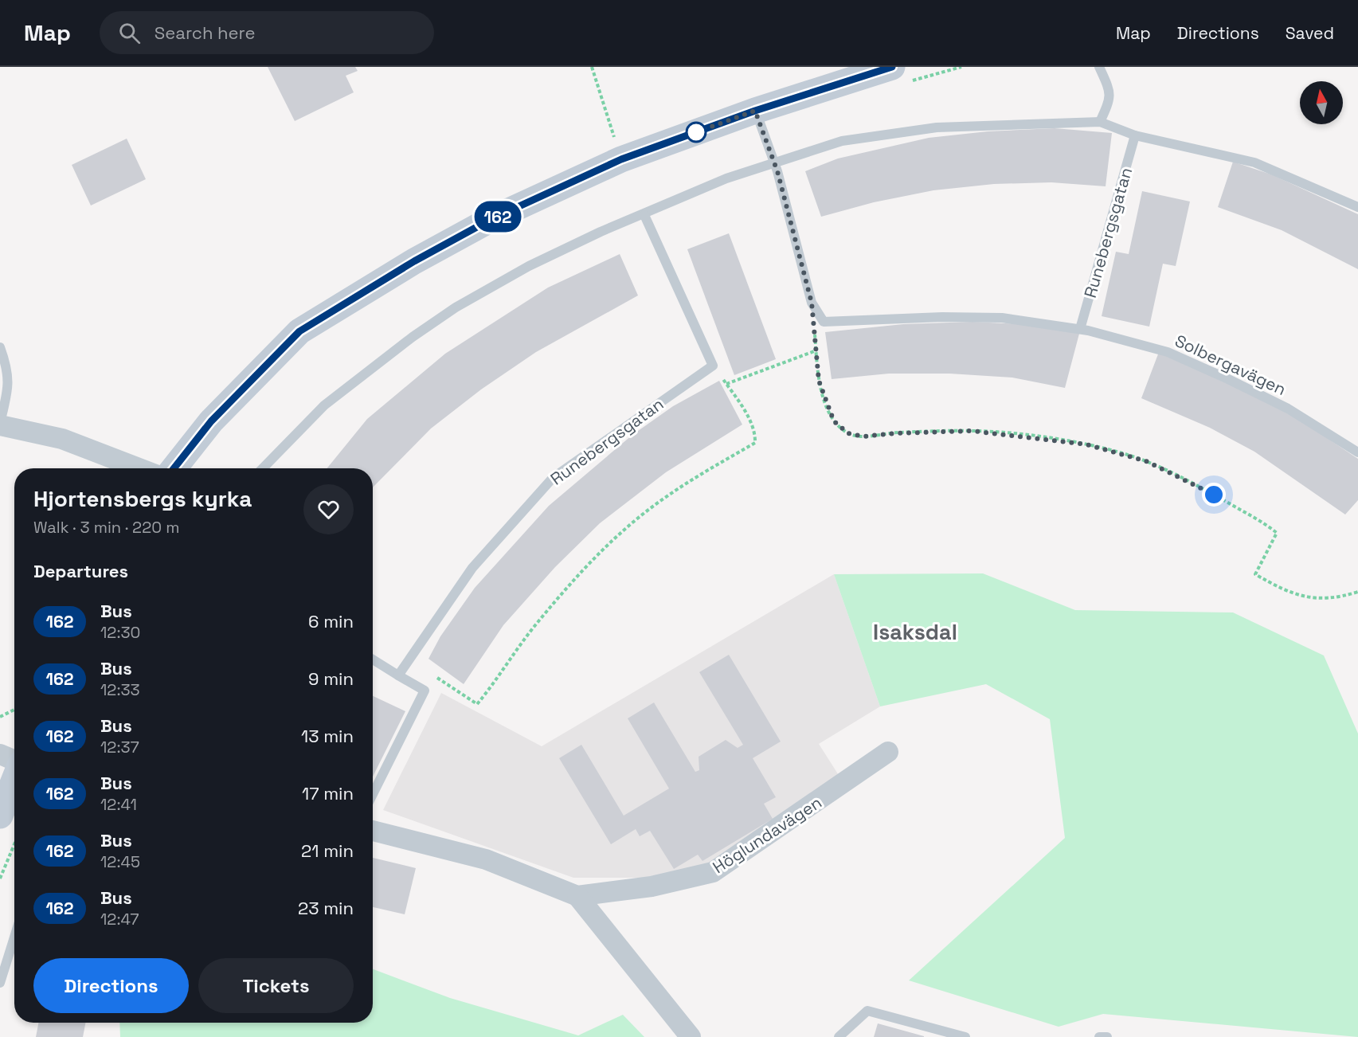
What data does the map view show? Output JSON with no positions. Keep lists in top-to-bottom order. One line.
{"streets":{"street":["Höglundavägen"],"lane":["Runebergsgatan","Solbergavägen"]},"crossings":[["Runebergsgatan","Solbergavägen"]],"districts":["Isaksdal"],"lines":["bus line 162"],"north":"top","page":{"header":"Map","search":"Search here","nav":["Map","Directions","Saved"],"on_map":"162","heading":[["Hjortensbergs kyrka","Walk · 3 min · 220 m"],"Departures"],"list":[{"mark":"162","name":"Bus","note":"12:30","value":"6 min"},{"mark":"162","name":"Bus","note":"12:33","value":"9 min"},{"mark":"162","name":"Bus","note":"12:37","value":"13 min"},{"mark":"162","name":"Bus","note":"12:41","value":"17 min"},{"mark":"162","name":"Bus","note":"12:45","value":"21 min"},{"mark":"162","name":"Bus","note":"12:47","value":"23 min"}],"buttons":["Directions","Tickets"]}}
